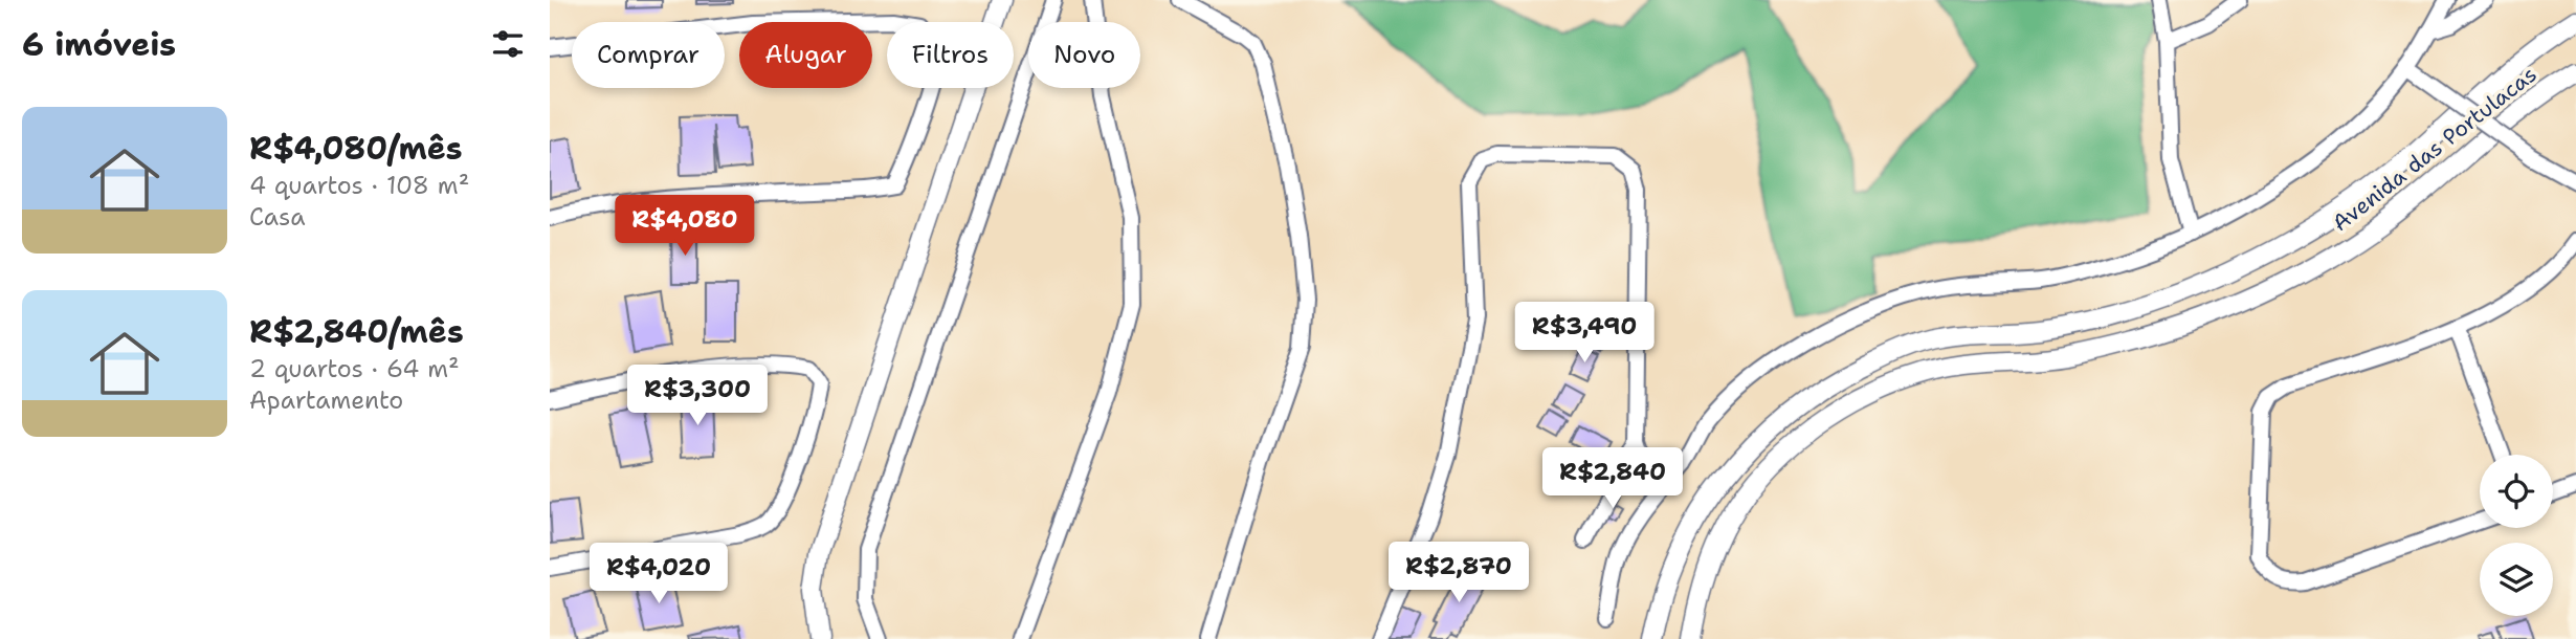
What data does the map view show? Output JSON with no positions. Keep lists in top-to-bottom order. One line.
{"streets":{"street":["Avenida das Portulacas"]},"page":{"heading":"6 imóveis","chip":["Comprar","Alugar","Filtros","Novo"],"list":[{"name":"R$4,080/mês","note":"4 quartos · 108 m² · Casa"},{"name":"R$2,840/mês","note":"2 quartos · 64 m² · Apartamento"}],"price":["R$4,080","R$3,490","R$3,300","R$2,840","R$2,870","R$4,020"]}}
